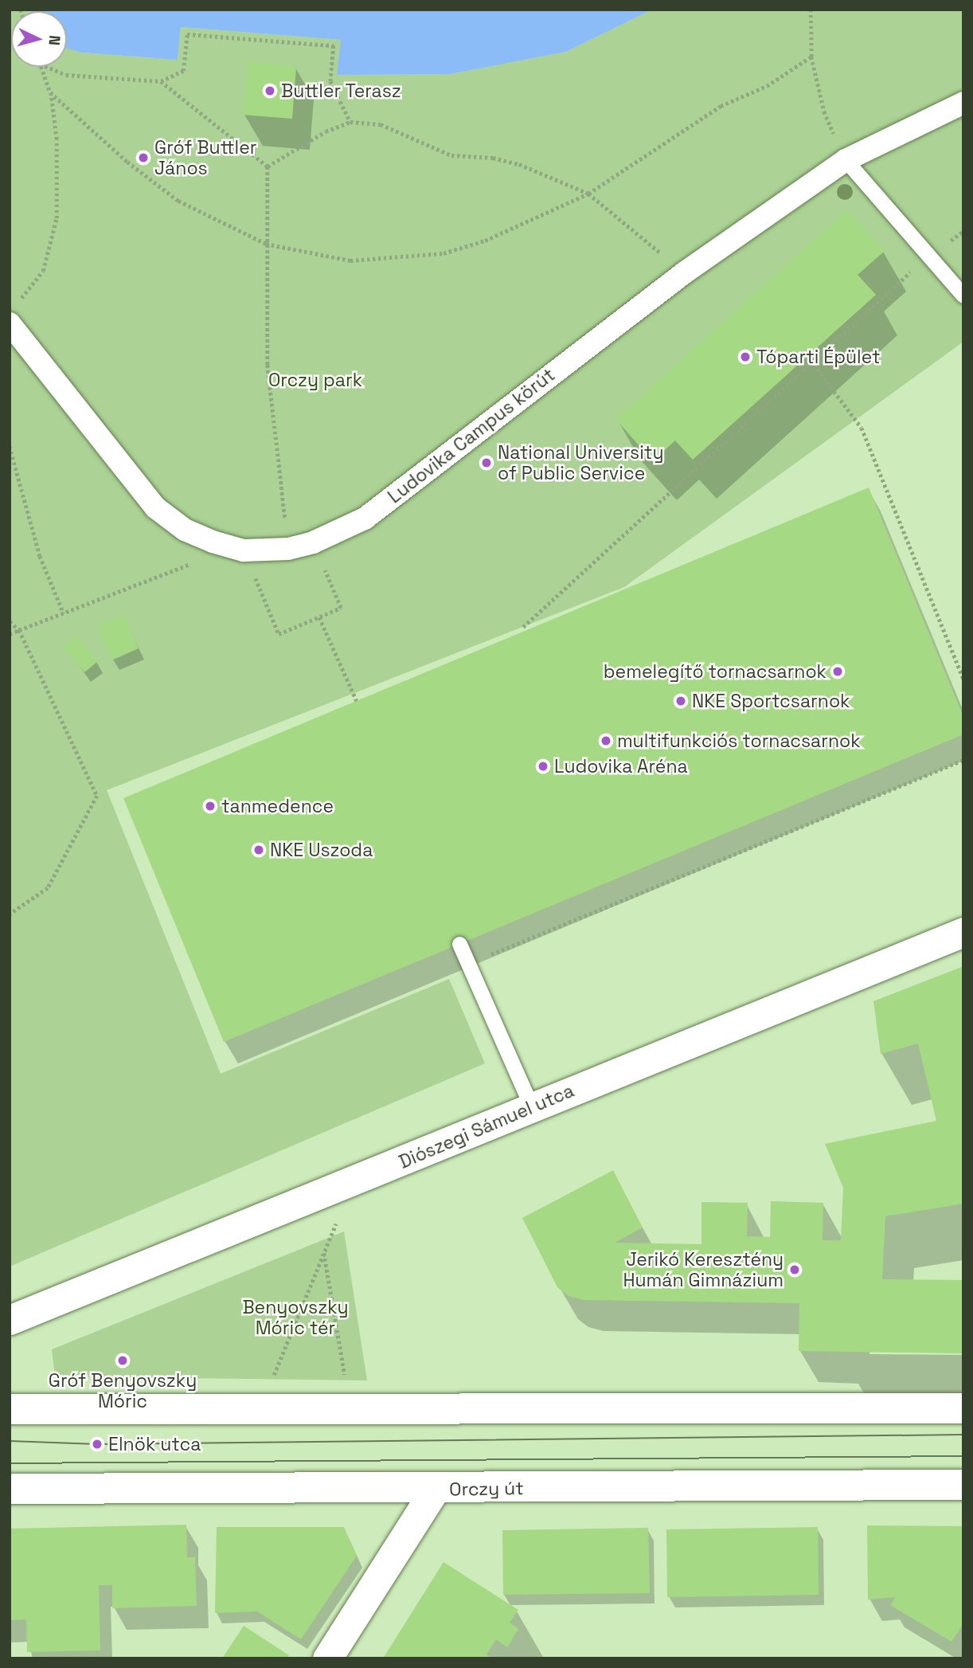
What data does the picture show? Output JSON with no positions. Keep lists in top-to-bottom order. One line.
{"streets":{"street":["Ludovika Campus körút","Diószegi Sámuel utca","Orczy út"]},"parks":["Orczy park","Benyovszky Móric tér"],"places":["Buttler Terasz","Gróf Buttler János","Tóparti Épület","National University of Public Service","bemelegítő tornacsarnok","NKE Sportcsarnok","multifunkciós tornacsarnok","Ludovika Aréna","tanmedence","NKE Uszoda","Jerikó Keresztény Humán Gimnázium","Gróf Benyovszky Móric","Elnök utca"],"north":"right"}
